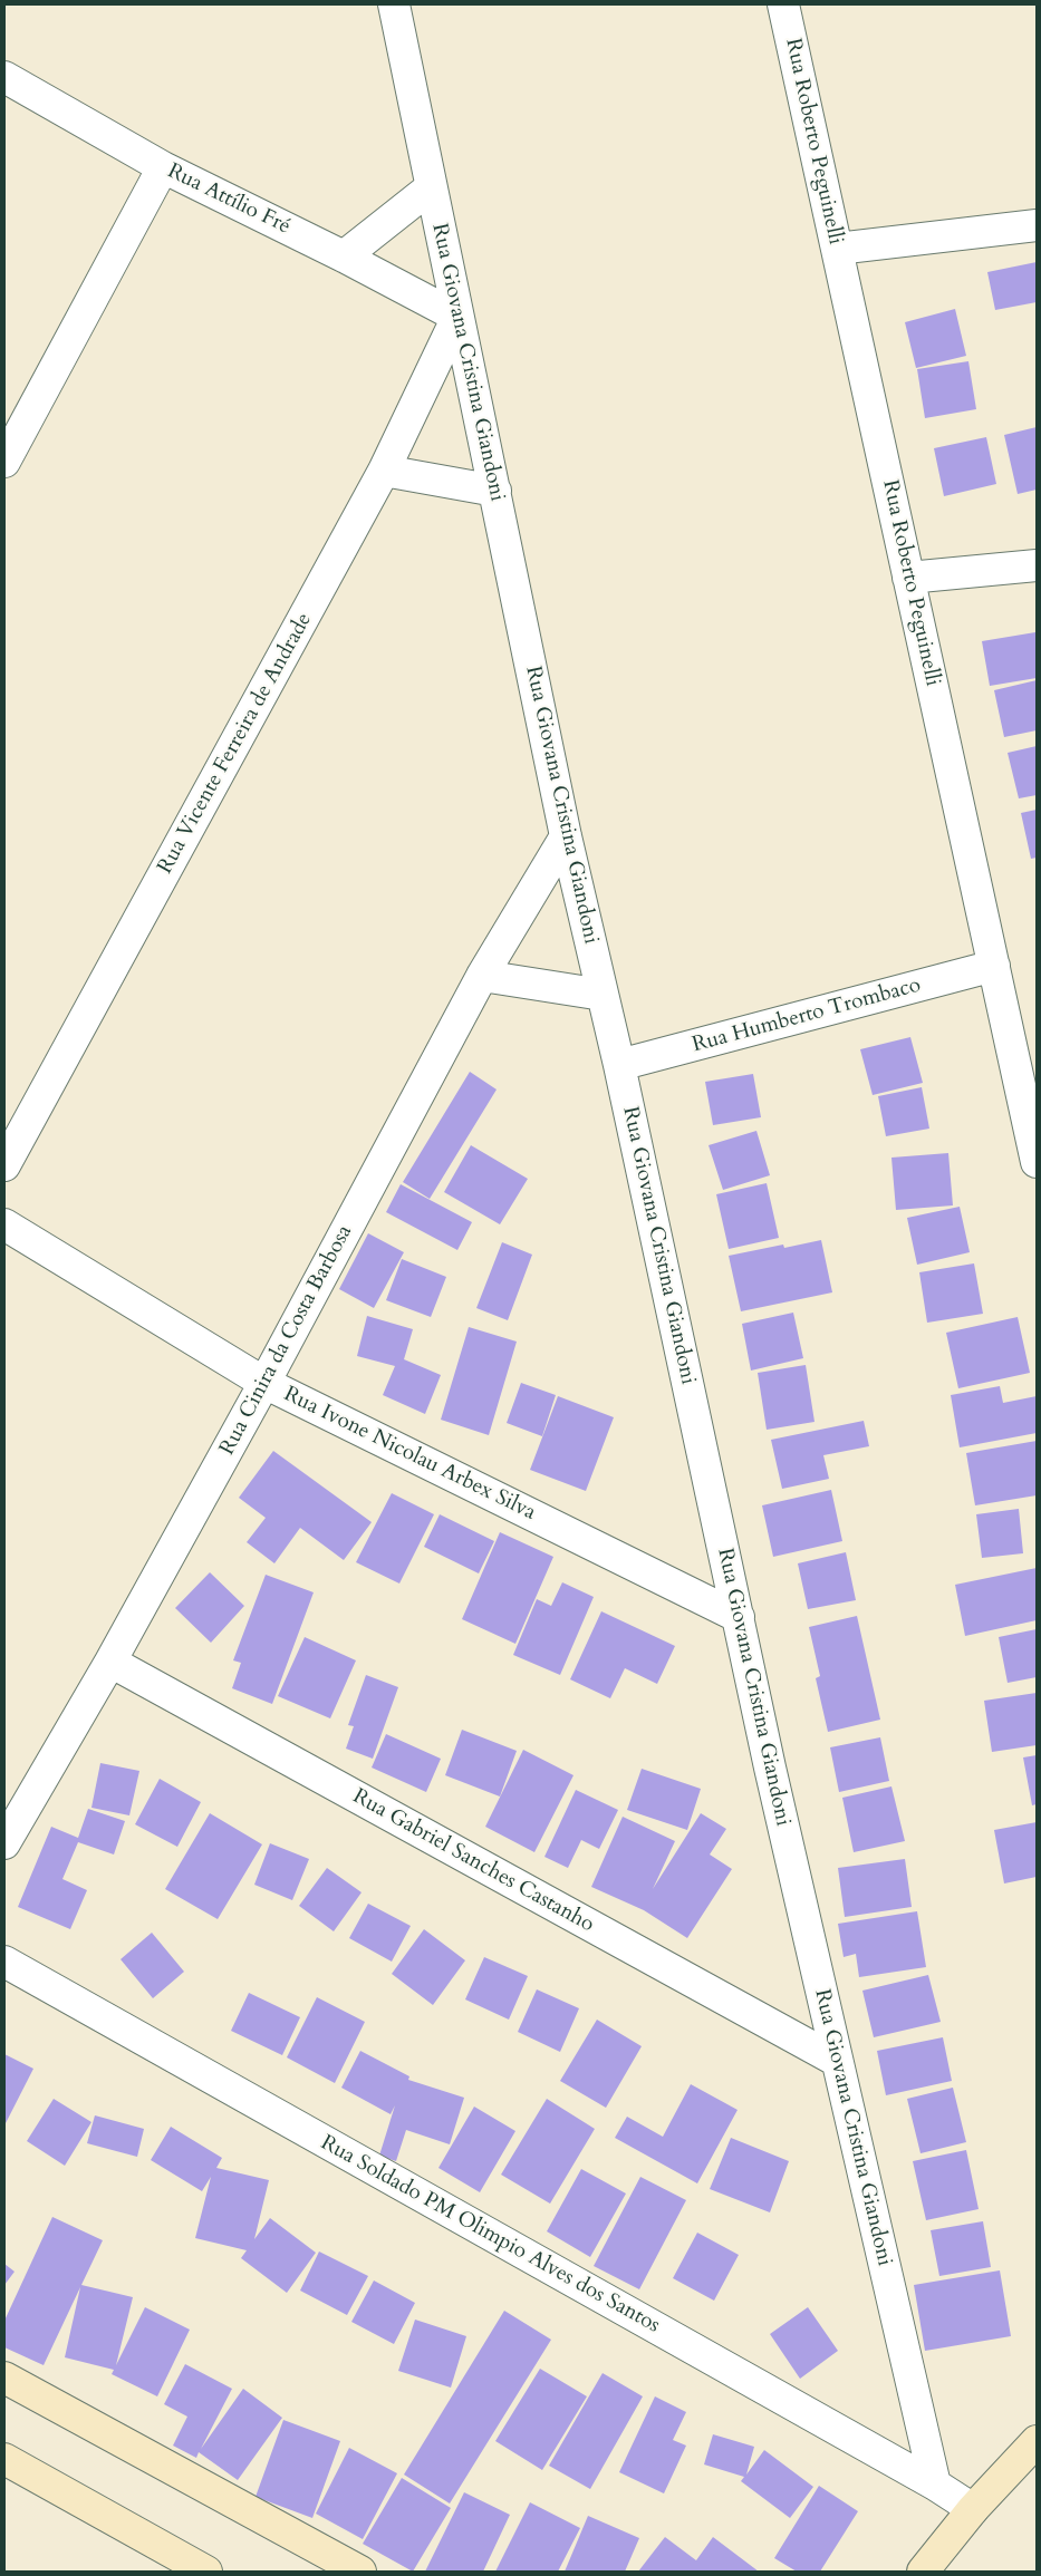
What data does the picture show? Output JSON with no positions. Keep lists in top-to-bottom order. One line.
{"streets":{"street":["Rua Roberto Peguinelli","Rua Attílio Fré","Rua Giovana Cristina Giandoni","Rua Vicente Ferreira de Andrade","Rua Humberto Trombaco","Rua Cinira da Costa Barbosa","Rua Ivone Nicolau Arbex Silva","Rua Gabriel Sanches Castanho","Rua Soldado PM Olimpio Alves dos Santos"]},"crossings":[["Rua Roberto Peguinelli","Rua Humberto Trombaco"],["Rua Attílio Fré","Rua Giovana Cristina Giandoni"],["Rua Attílio Fré","Rua Vicente Ferreira de Andrade"],["Rua Giovana Cristina Giandoni","Rua Vicente Ferreira de Andrade"],["Rua Giovana Cristina Giandoni","Rua Humberto Trombaco"],["Rua Giovana Cristina Giandoni","Rua Cinira da Costa Barbosa"],["Rua Giovana Cristina Giandoni","Rua Ivone Nicolau Arbex Silva"],["Rua Giovana Cristina Giandoni","Rua Gabriel Sanches Castanho"],["Rua Giovana Cristina Giandoni","Rua Soldado PM Olimpio Alves dos Santos"],["Rua Cinira da Costa Barbosa","Rua Ivone Nicolau Arbex Silva"],["Rua Cinira da Costa Barbosa","Rua Gabriel Sanches Castanho"]]}
